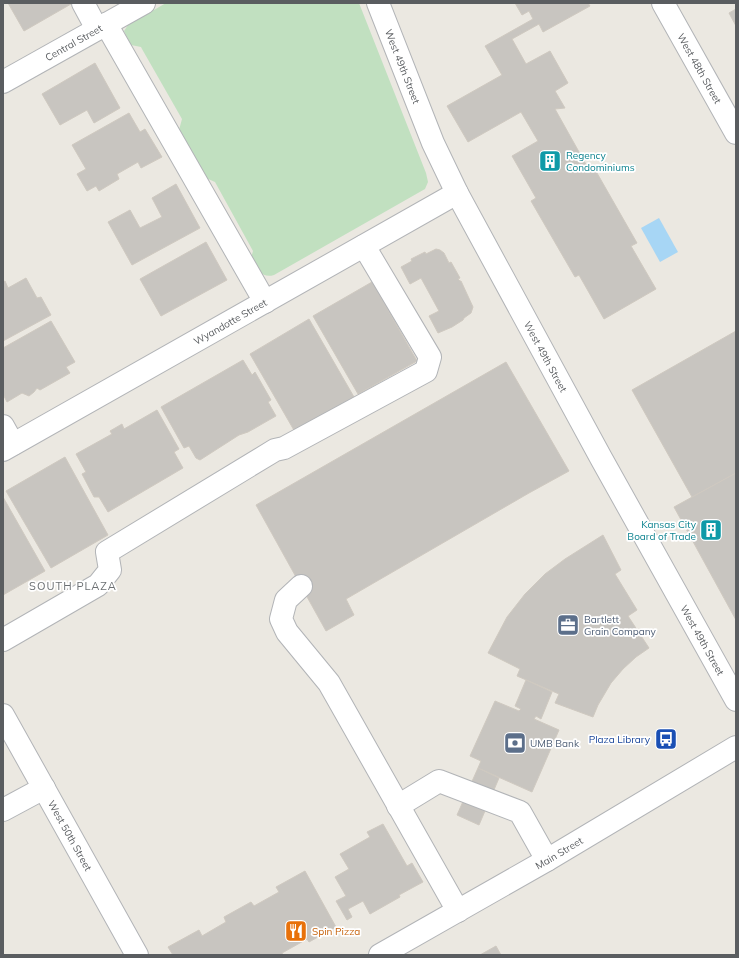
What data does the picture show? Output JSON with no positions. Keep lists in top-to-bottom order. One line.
{"streets":{"street":["Central Street","West 49th Street","West 48th Street","Wyandotte Street","West 50th Street","Main Street"]},"crossings":[["West 49th Street","Wyandotte Street"]],"districts":["SOUTH PLAZA"],"places":{"building":["Regency Condominiums","Kansas City Board of Trade"],"office":["Bartlett Grain Company"],"bus stop":["Plaza Library"],"bank":["UMB Bank"],"restaurant":["Spin Pizza"]}}
